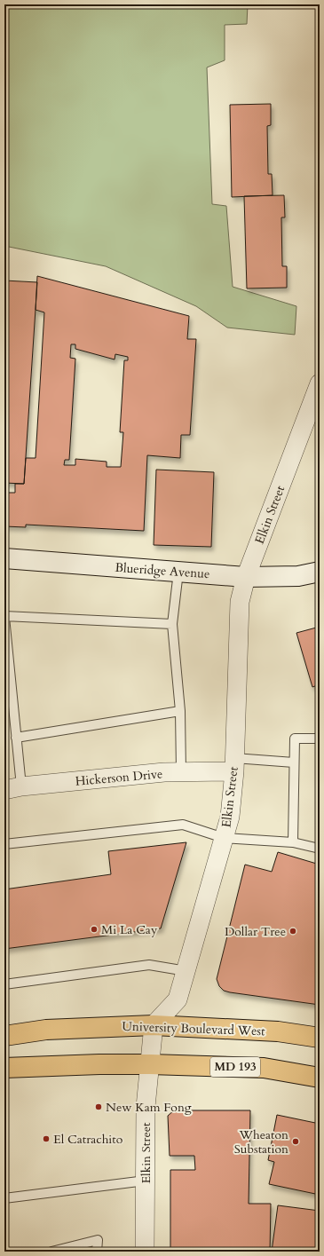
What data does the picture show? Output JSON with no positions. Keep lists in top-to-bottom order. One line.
{"streets":{"main road":["University Boulevard West","MD 193"],"street":["Elkin Street","Blueridge Avenue","Hickerson Drive"]},"crossings":[["Elkin Street","Blueridge Avenue"],["Elkin Street","Hickerson Drive"],["Elkin Street","University Boulevard West"],["Elkin Street","MD 193"]],"places":["Mi La Cay","Dollar Tree","New Kam Fong","El Catrachito","Wheaton Substation"]}
